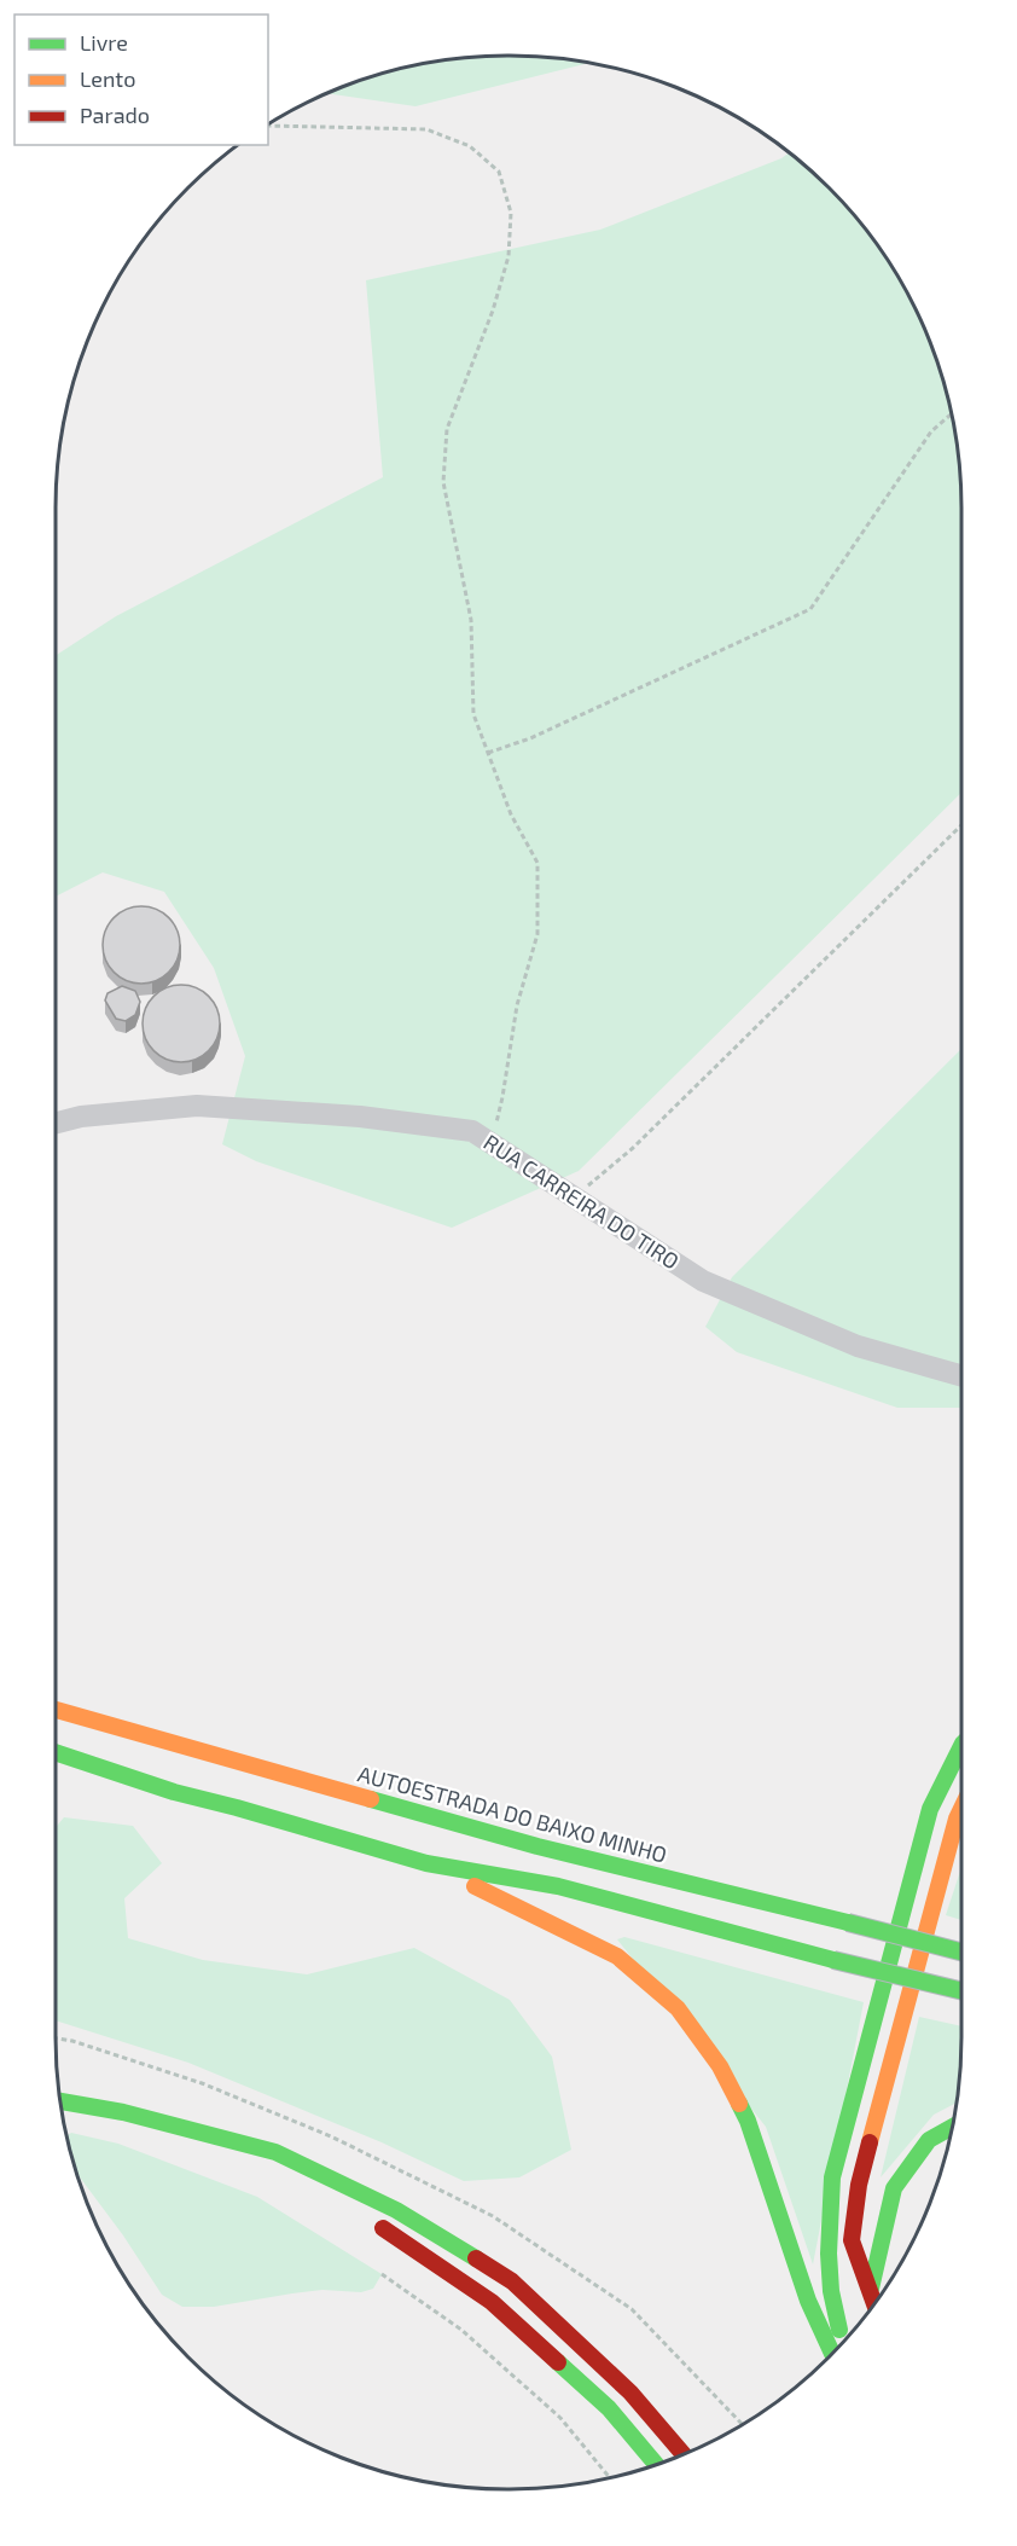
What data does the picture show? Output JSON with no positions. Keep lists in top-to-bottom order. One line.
{"streets":{"main road":["AUTOESTRADA DO BAIXO MINHO"],"street":["RUA CARREIRA DO TIRO"]},"legend":["Livre","Lento","Parado"]}
